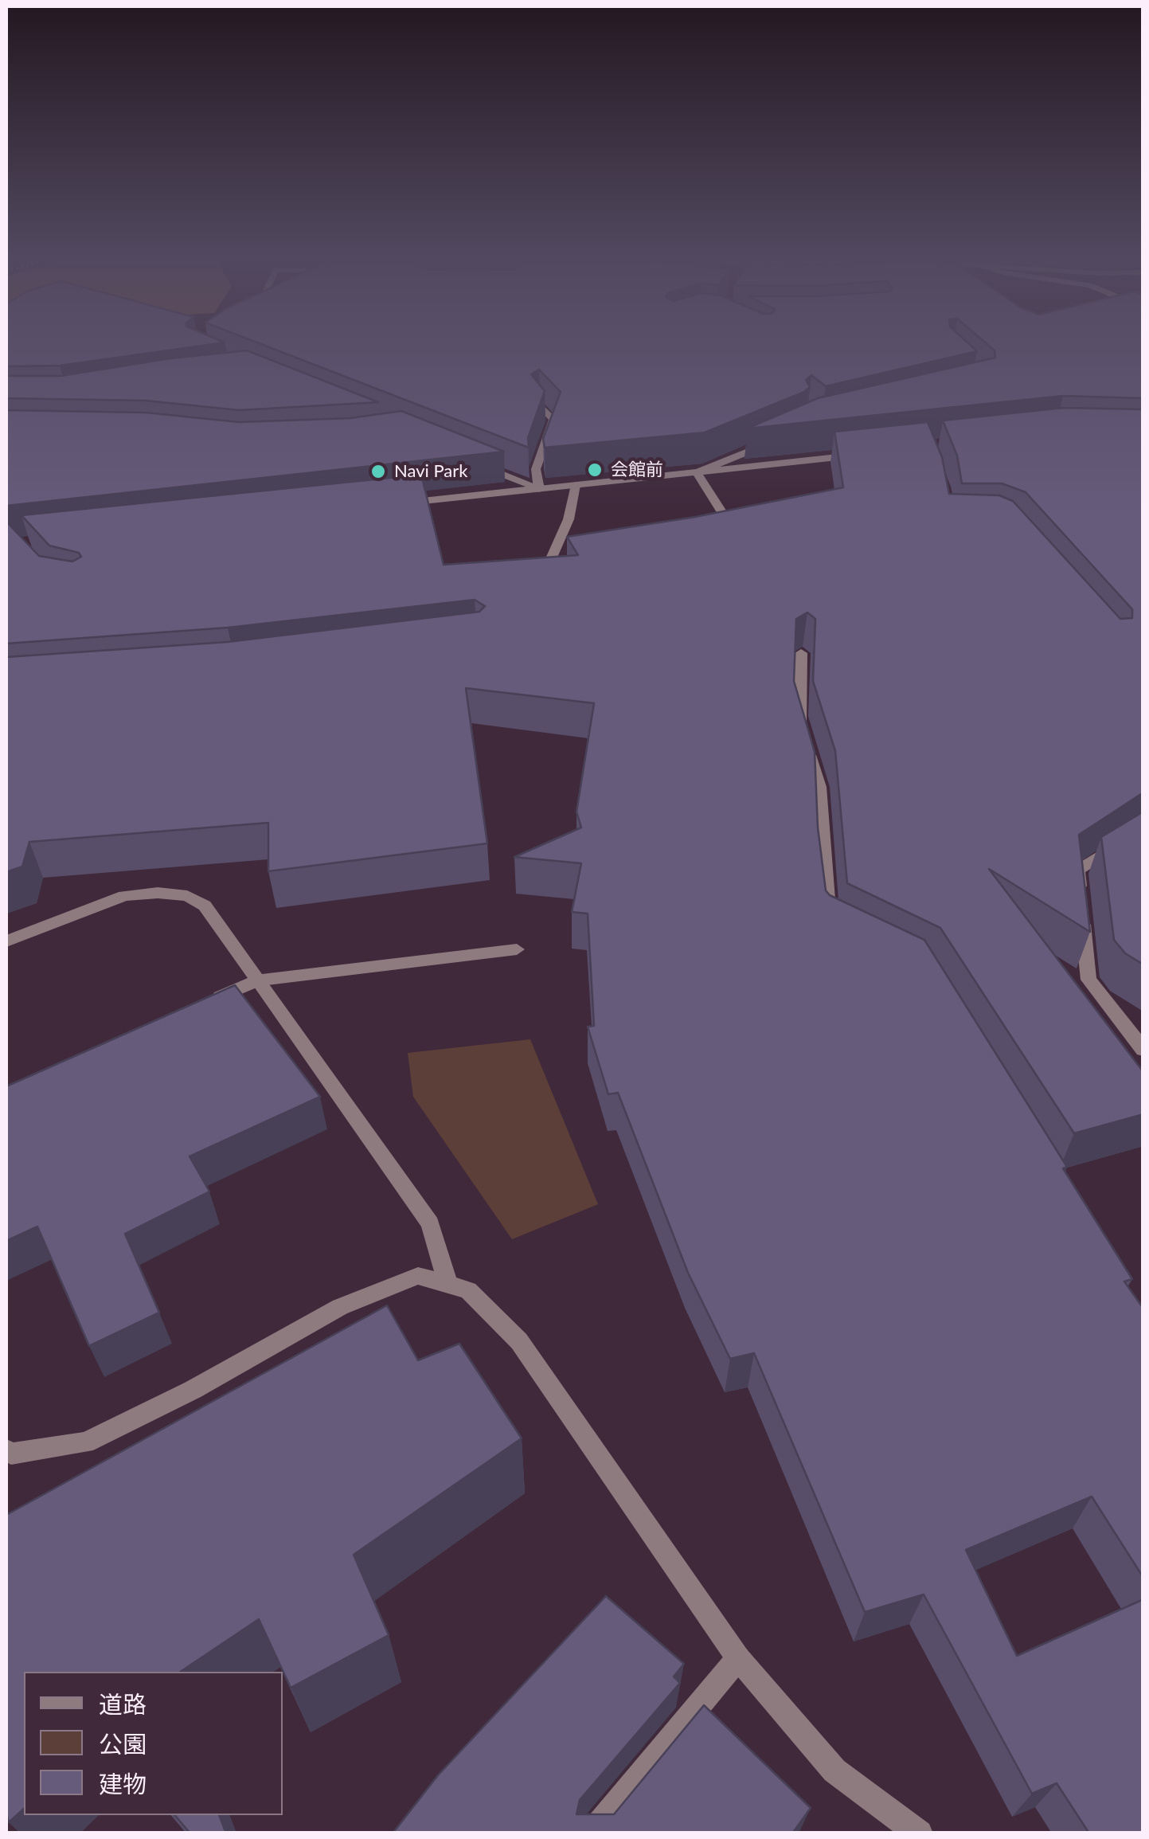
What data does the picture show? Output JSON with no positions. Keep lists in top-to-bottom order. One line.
{"places":["会館前","Navi Park"],"legend":["道路","公園","建物"]}
